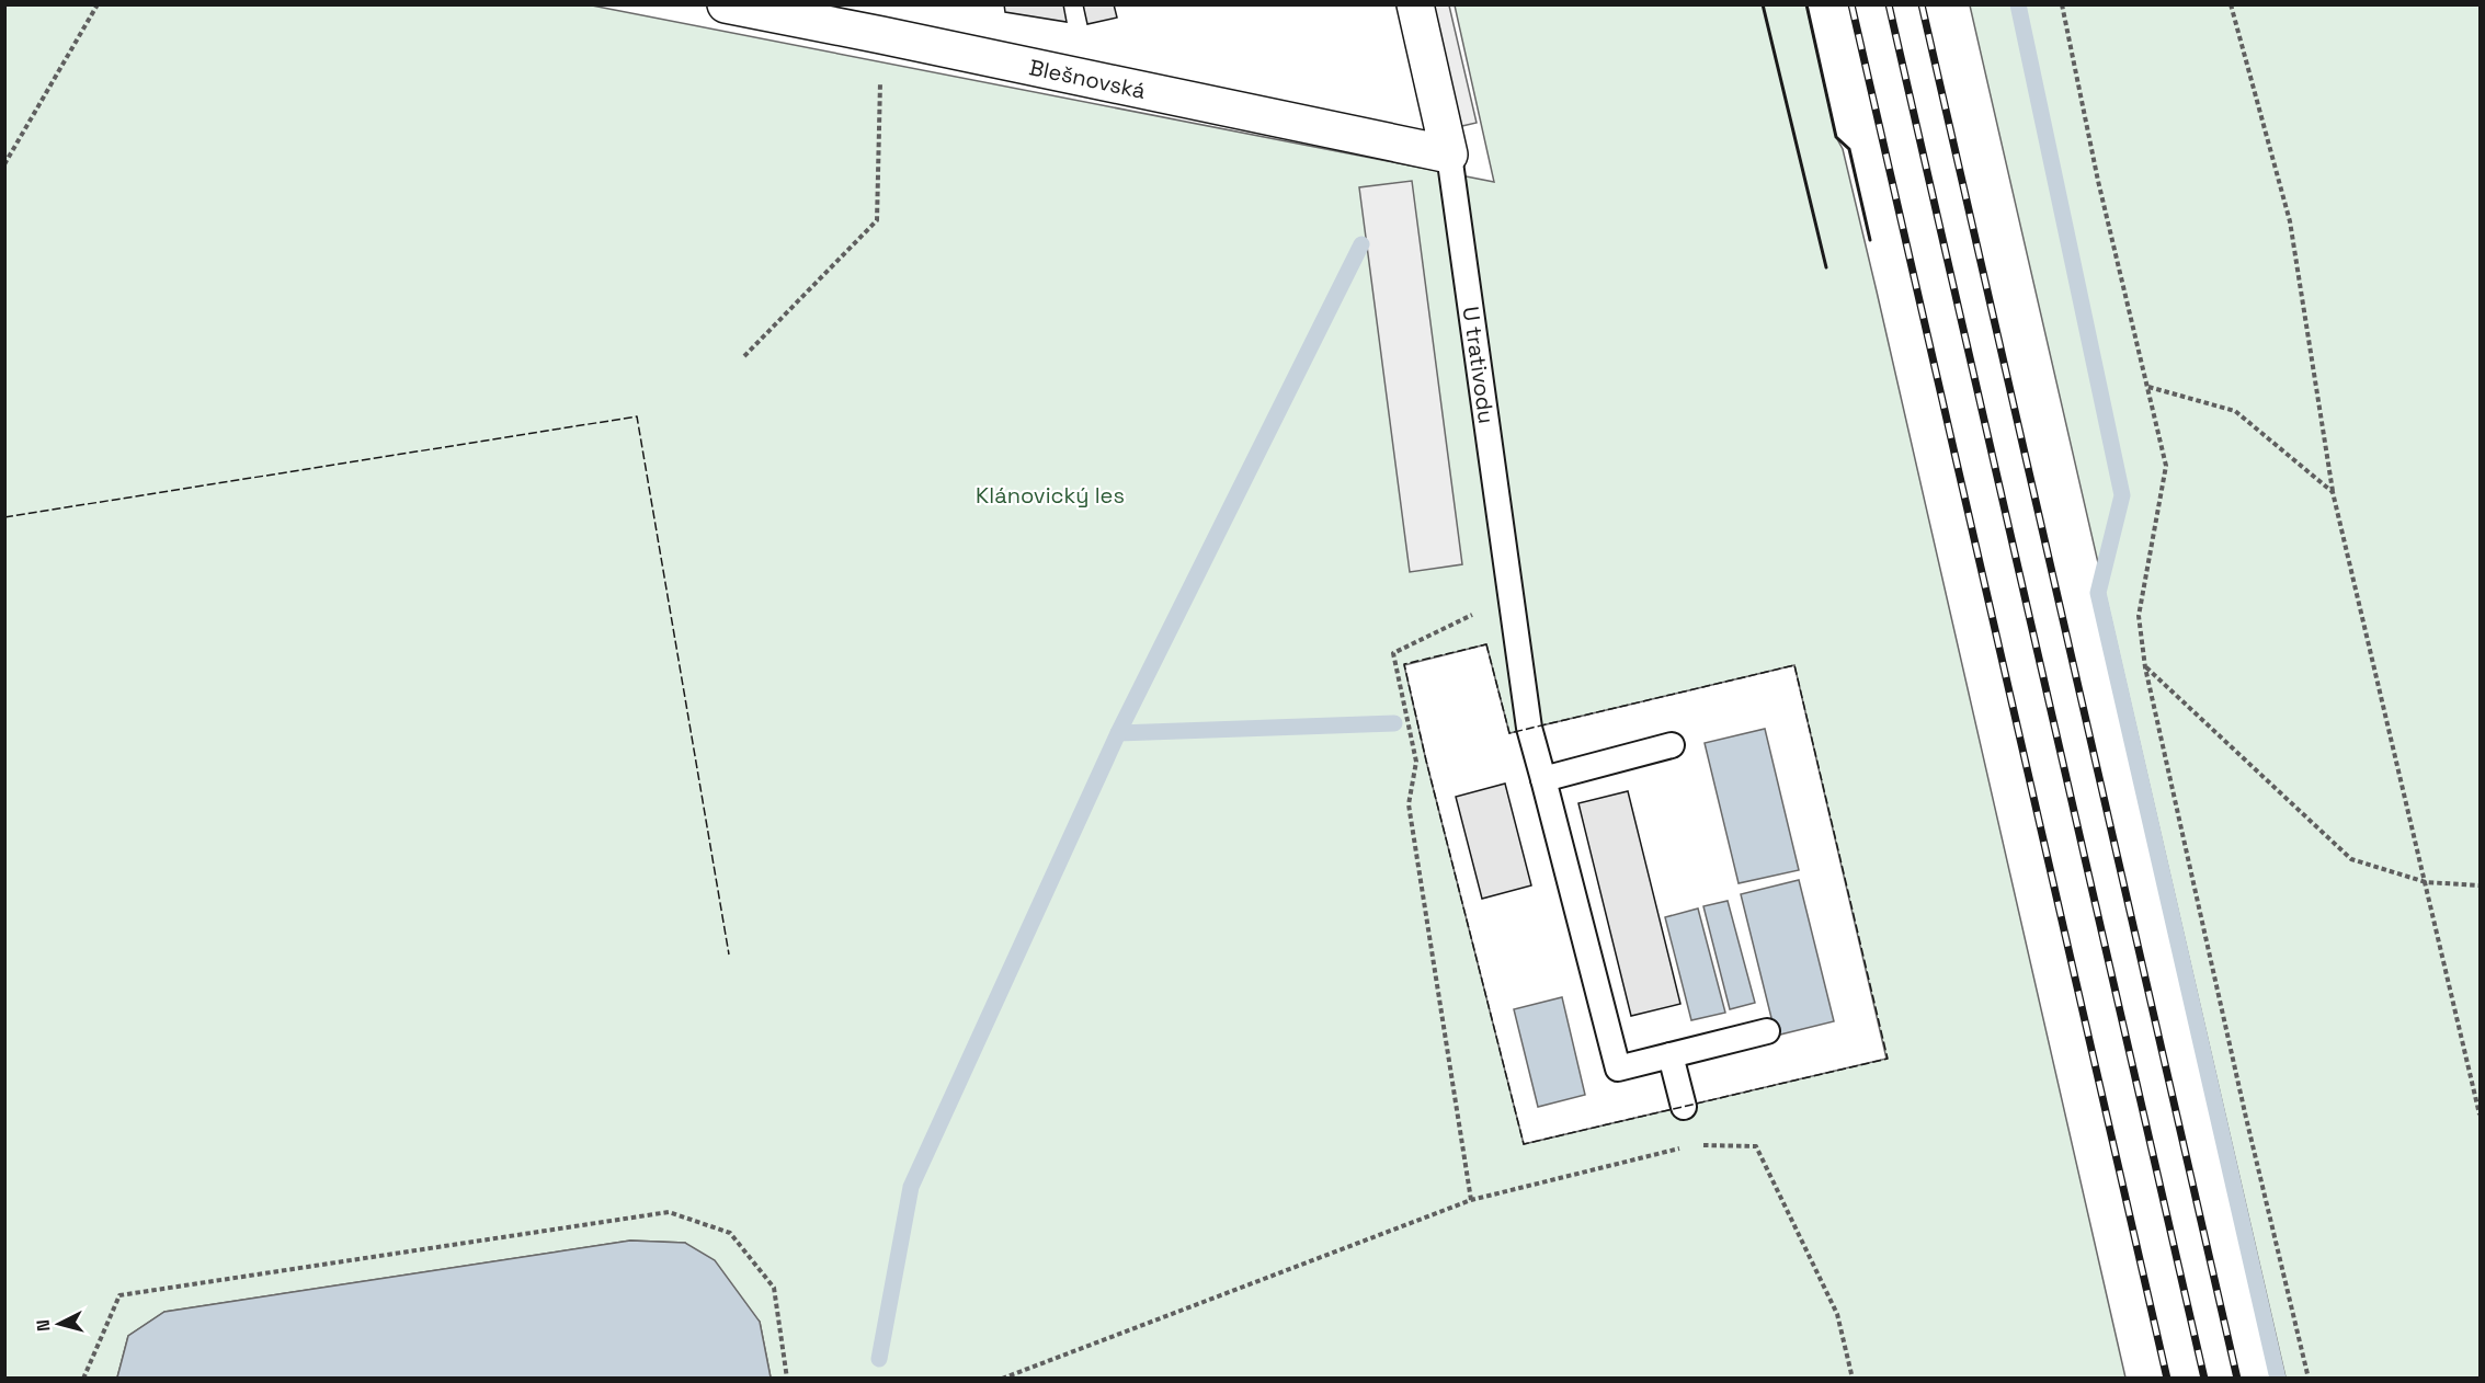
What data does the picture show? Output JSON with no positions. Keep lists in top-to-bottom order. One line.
{"streets":{"street":["Blešnovská","U trativodu"]},"crossings":[["Blešnovská","U trativodu"]],"parks":["Klánovický les"],"north":"left"}
